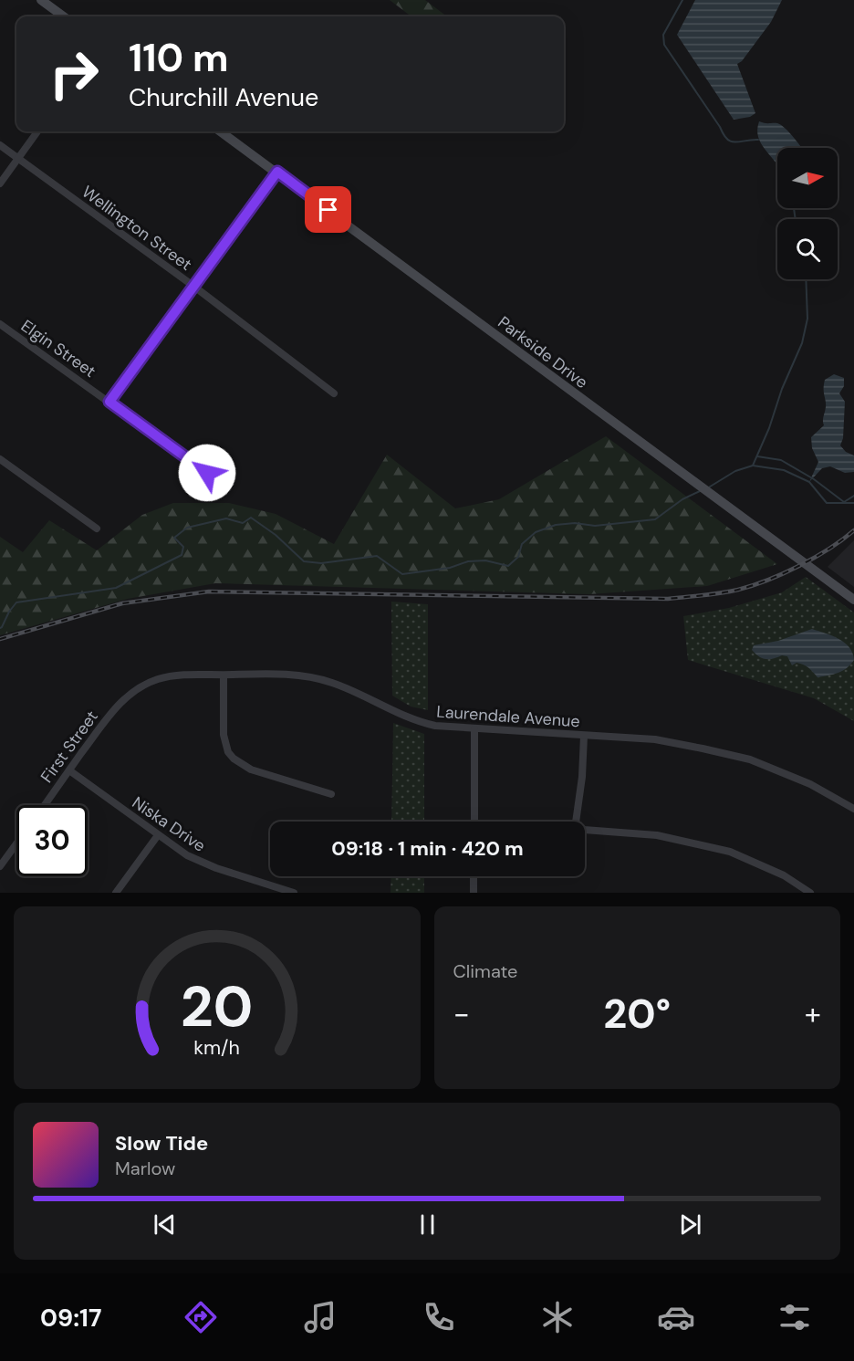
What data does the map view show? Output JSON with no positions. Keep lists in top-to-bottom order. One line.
{"streets":{"main road":["Parkside Drive"],"street":["Wellington Street","Elgin Street","Laurendale Avenue","First Street","Niska Drive"]},"crossings":[["Laurendale Avenue","First Street"],["First Street","Niska Drive"]],"north":"right","page":{"turn":["110 m","Churchill Avenue"],"limit":"30","trip":"09:18 · 1 min · 420 m","tile":"Climate","heat":["−","20°","+"],"song":["Slow Tide","Marlow"],"tabs":"09:17","gauge":["20","km/h"]}}
